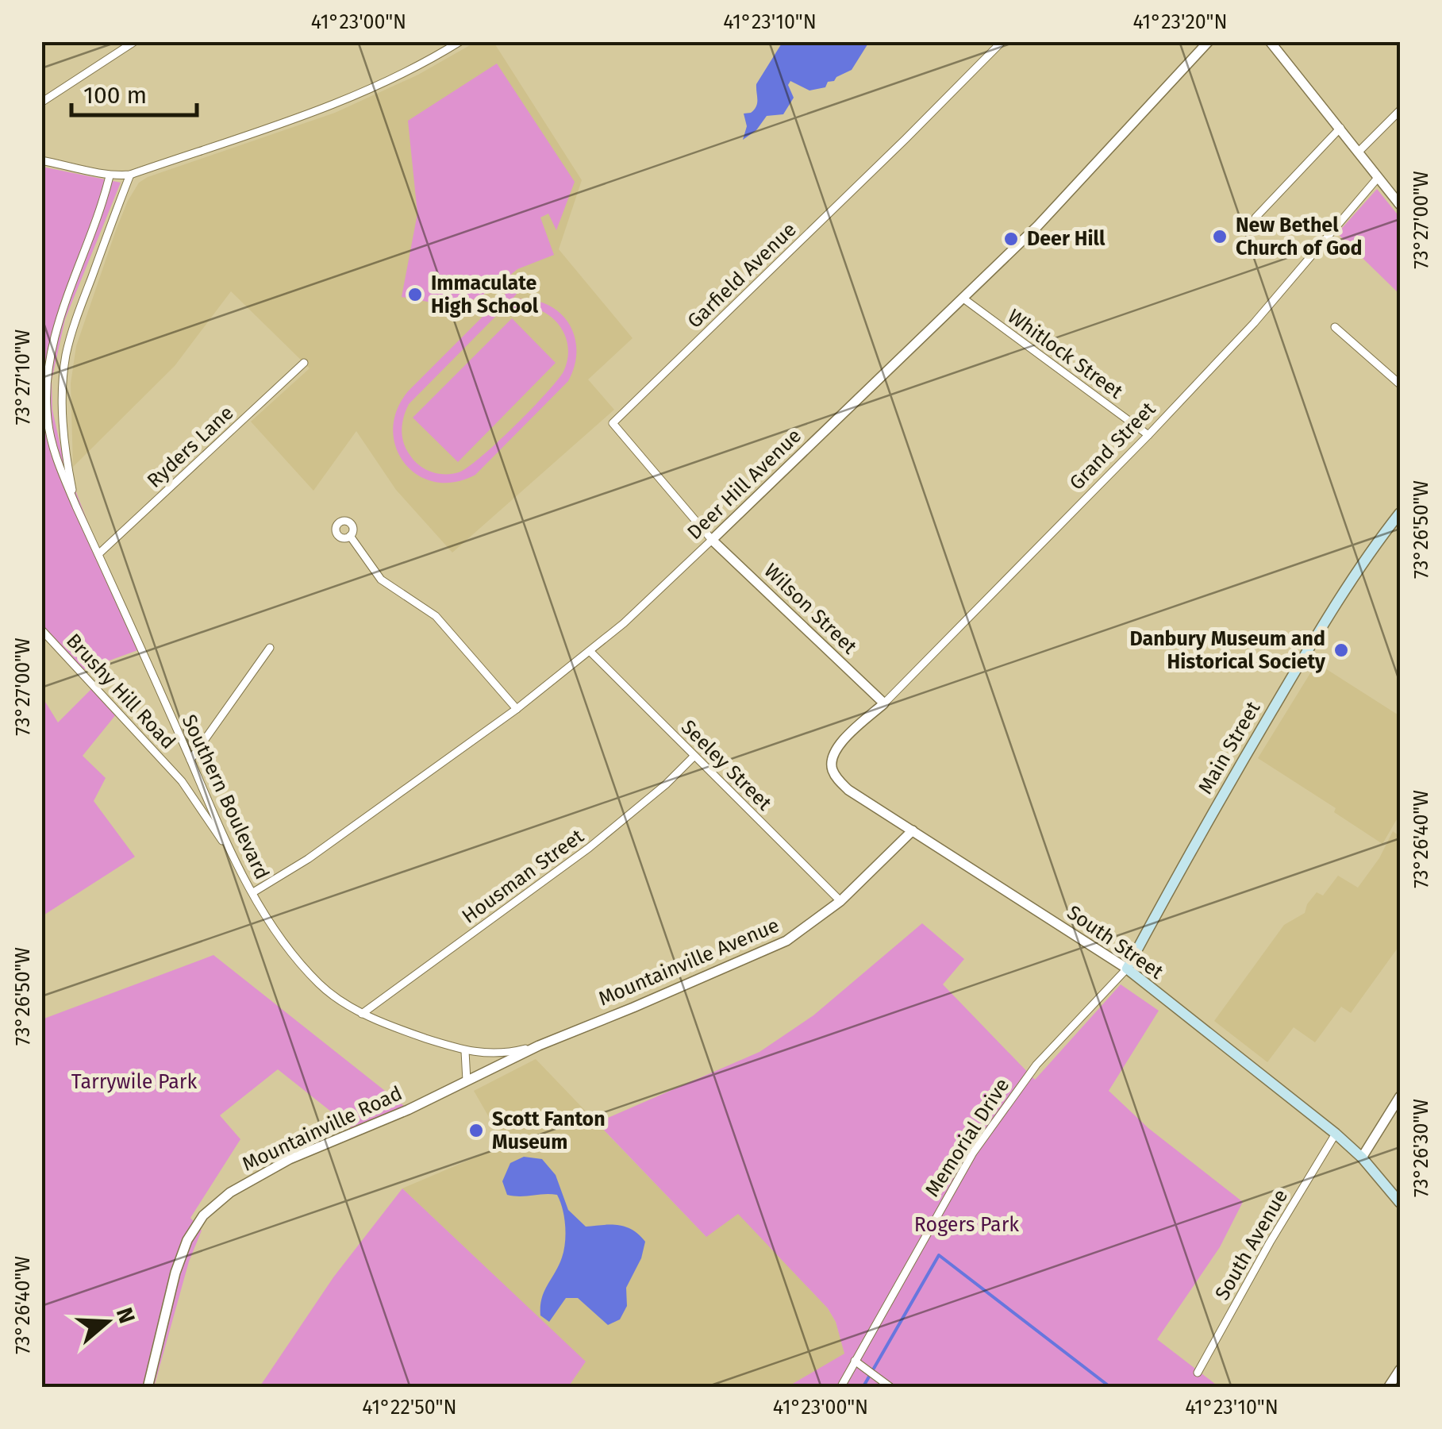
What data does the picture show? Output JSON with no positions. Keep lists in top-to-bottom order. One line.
{"streets":{"main road":["Main Street","South Street"],"street":["Garfield Avenue","Whitlock Street","Grand Street","Ryders Lane","Deer Hill Avenue","Wilson Street","Brushy Hill Road","Seeley Street","Southern Boulevard","Housman Street","Mountainville Avenue","Mountainville Road","Memorial Drive","South Avenue"]},"crossings":[["Garfield Avenue","Deer Hill Avenue"],["Garfield Avenue","Wilson Street"],["Whitlock Street","Grand Street"],["Whitlock Street","Deer Hill Avenue"],["Grand Street","Wilson Street"],["Grand Street","South Street"],["Ryders Lane","Southern Boulevard"],["Deer Hill Avenue","Wilson Street"],["Deer Hill Avenue","Seeley Street"],["Deer Hill Avenue","Southern Boulevard"],["Brushy Hill Road","Southern Boulevard"],["Main Street","South Street"],["Main Street","Memorial Drive"],["Seeley Street","Housman Street"],["Seeley Street","Mountainville Avenue"],["Southern Boulevard","Housman Street"],["Southern Boulevard","Mountainville Avenue"],["Southern Boulevard","Mountainville Road"],["South Street","Mountainville Avenue"],["South Street","Memorial Drive"],["South Street","South Avenue"],["Mountainville Avenue","Mountainville Road"]],"parks":["Tarrywile Park","Rogers Park"],"places":["New Bethel Church of God","Deer Hill","Immaculate High School","Danbury Museum and Historical Society","Scott Fanton Museum"],"scale_bar":"100 m","north":"right","coordinates":["41°23'00\"N","41°23'10\"N","41°23'20\"N","73°27'00\"W","73°27'10\"W","73°26'50\"W","73°26'40\"W","73°26'30\"W","41°22'50\"N"]}
